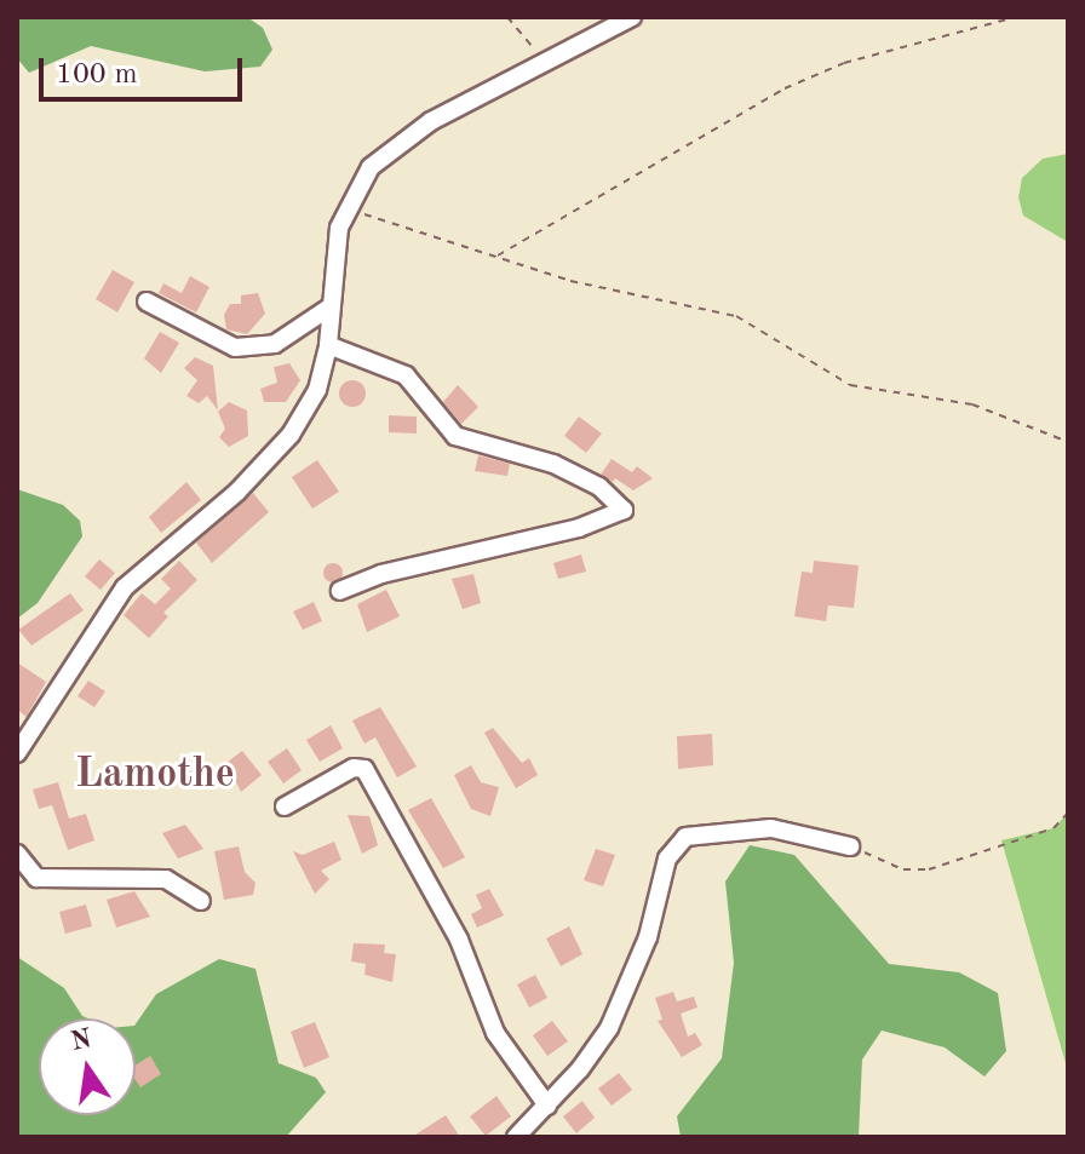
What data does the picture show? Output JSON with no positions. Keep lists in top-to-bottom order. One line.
{"districts":["Lamothe"],"scale_bar":"100 m","north":"top"}
